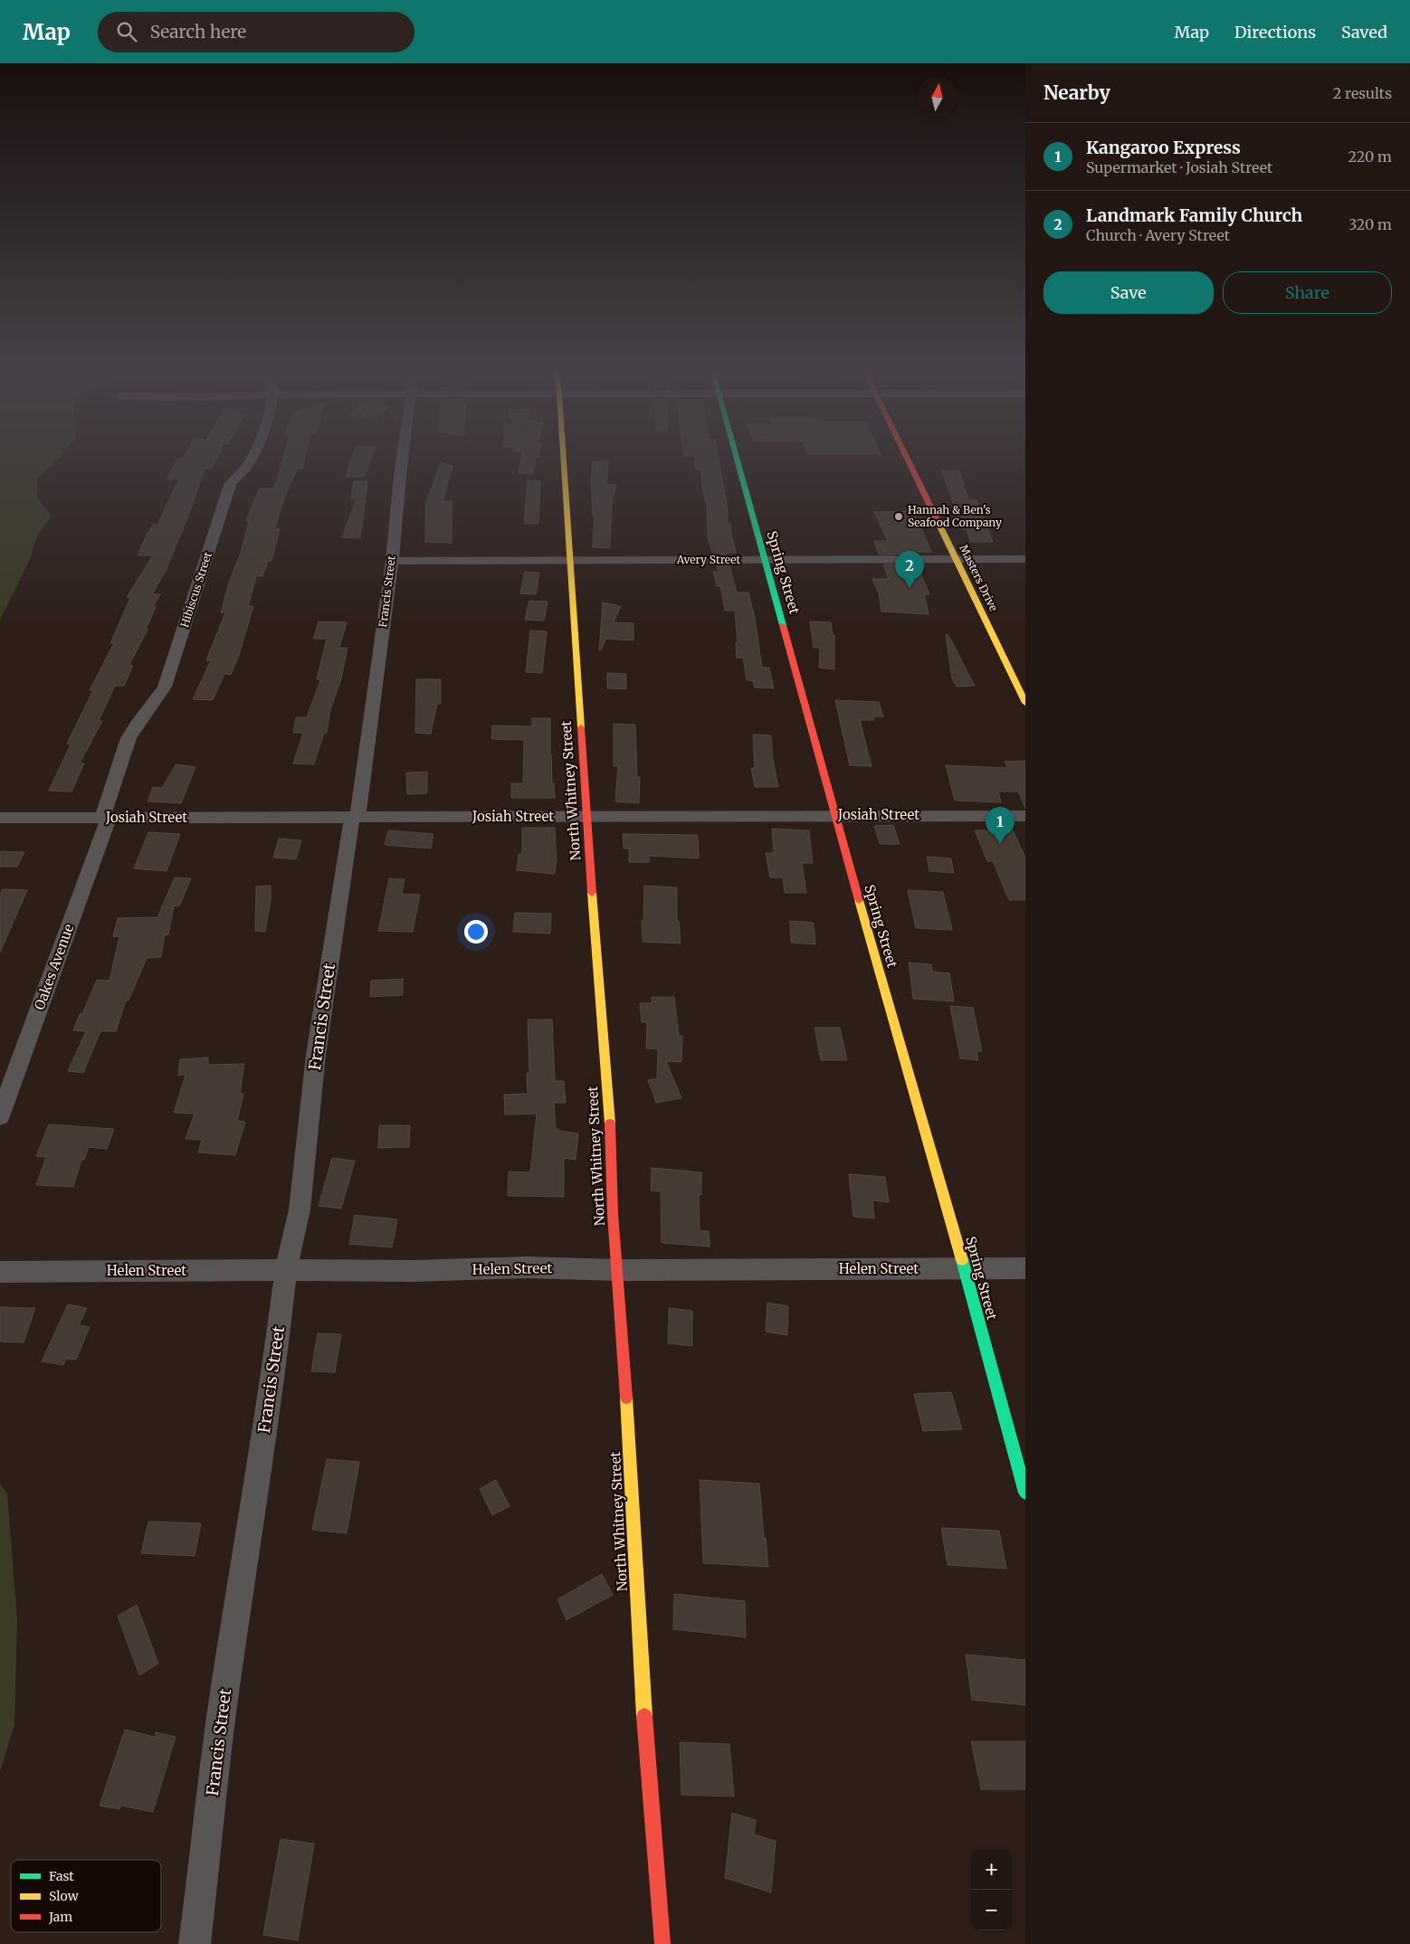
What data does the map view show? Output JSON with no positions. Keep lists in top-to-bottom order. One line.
{"streets":{"street":["Avery Street","Spring Street","Masters Drive","Hibiscus Street","Francis Street","North Whitney Street","Josiah Street","Oakes Avenue","Helen Street"]},"crossings":[["Avery Street","Spring Street"],["Avery Street","Masters Drive"],["Avery Street","Francis Street"],["Avery Street","North Whitney Street"],["Spring Street","Josiah Street"],["Spring Street","Helen Street"],["Hibiscus Street","Josiah Street"],["Hibiscus Street","Oakes Avenue"],["Francis Street","Josiah Street"],["Francis Street","Helen Street"],["North Whitney Street","Josiah Street"],["North Whitney Street","Helen Street"],["Josiah Street","Oakes Avenue"]],"places":["Hannah & Ben's Seafood Company"],"legend":["Fast","Slow","Jam"],"north":"top","page":{"header":"Map","search":"Search here","nav":["Map","Directions","Saved"],"heading":["Nearby","2 results"],"list":[{"mark":"1","name":"Kangaroo Express","note":"Supermarket · Josiah Street","value":"220 m"},{"mark":"2","name":"Landmark Family Church","note":"Church · Avery Street","value":"320 m"}],"buttons":["Save","Share"],"pins":["2","1"],"map_buttons":["+","−"]}}
